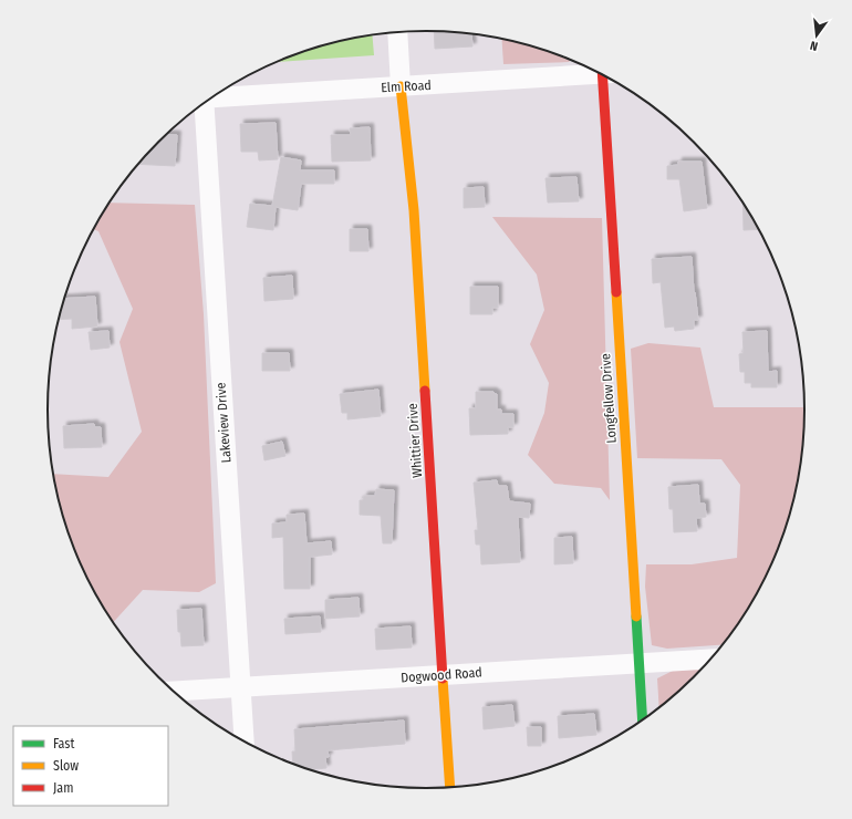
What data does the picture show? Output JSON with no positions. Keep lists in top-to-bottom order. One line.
{"streets":{"street":["Elm Road","Longfellow Drive","Lakeview Drive","Whittier Drive","Dogwood Road"]},"crossings":[["Elm Road","Whittier Drive"],["Longfellow Drive","Dogwood Road"],["Lakeview Drive","Dogwood Road"],["Whittier Drive","Dogwood Road"]],"legend":["Fast","Slow","Jam"],"north":"bottom"}
